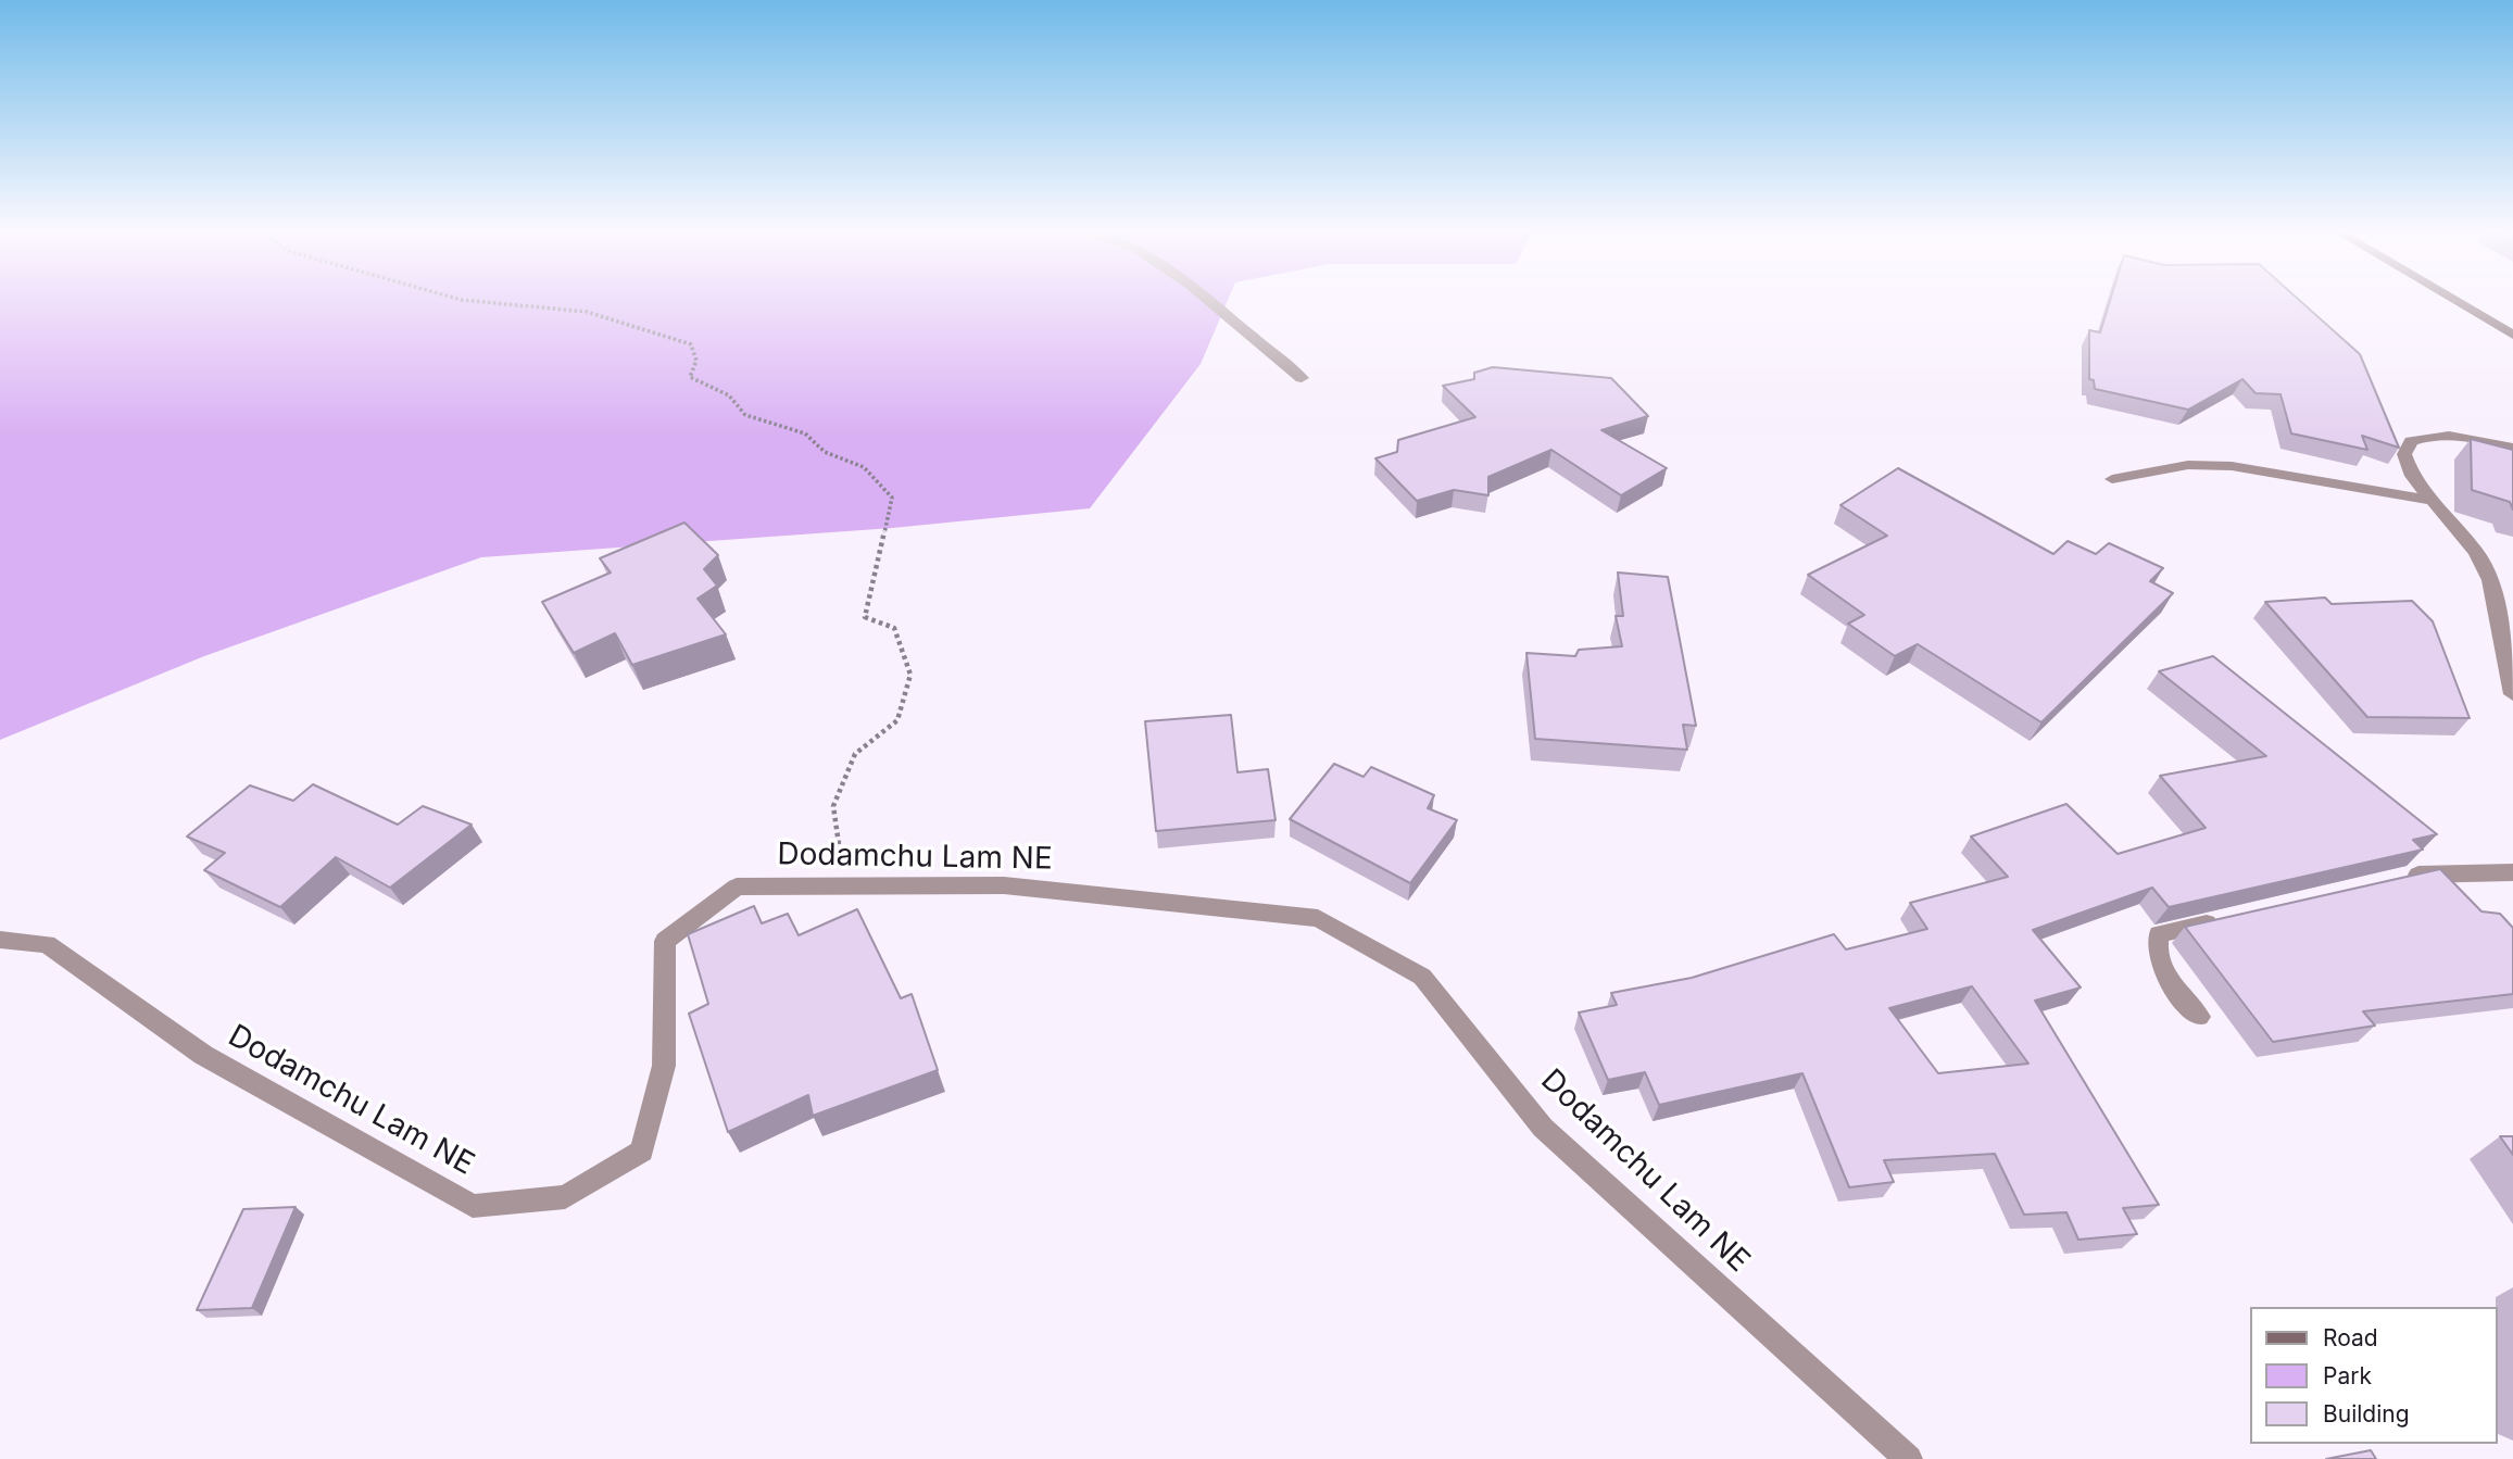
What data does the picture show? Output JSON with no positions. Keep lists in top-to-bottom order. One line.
{"streets":{"street":["Dodamchu Lam NE"]},"legend":["Road","Park","Building"]}
